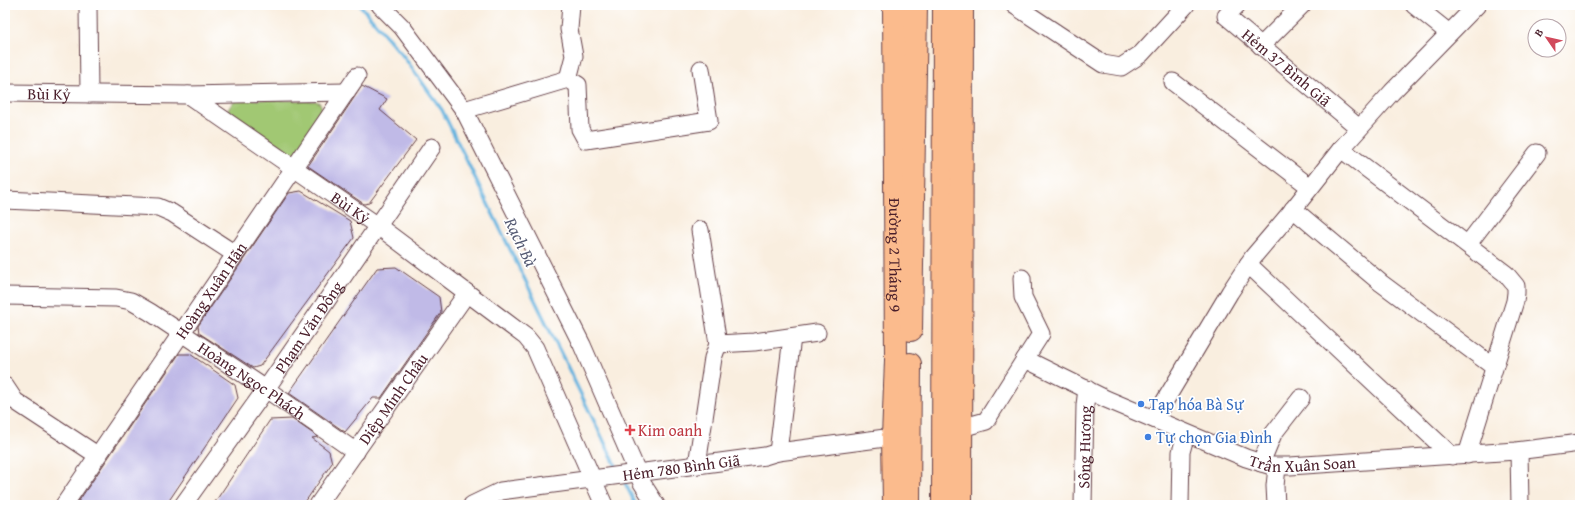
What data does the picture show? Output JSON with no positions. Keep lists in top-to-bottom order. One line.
{"streets":{"main road":["Đường 2 Tháng 9"],"street":["Hẻm 37 Bình Giã","Bùi Kỷ","Hoàng Xuân Hãn","Phạm Văn Đồng","Hoàng Ngọc Phách","Diệp Minh Châu","Sông Hương","Trần Xuân Soạn","Hẻm 780 Bình Giã"]},"crossings":[["Bùi Kỷ","Hoàng Xuân Hãn"],["Bùi Kỷ","Phạm Văn Đồng"],["Bùi Kỷ","Diệp Minh Châu"],["Bùi Kỷ","Hẻm 780 Bình Giã"],["Đường 2 Tháng 9","Hẻm 780 Bình Giã"],["Hoàng Xuân Hãn","Hoàng Ngọc Phách"],["Phạm Văn Đồng","Hoàng Ngọc Phách"],["Hoàng Ngọc Phách","Diệp Minh Châu"],["Sông Hương","Trần Xuân Soạn"]],"water":["Rạch Bà"],"places":{"other":["Tạp hóa Bà Sự","Tự chọn Gia Đình"],"health":["Kim oanh"]},"north":"top left"}
